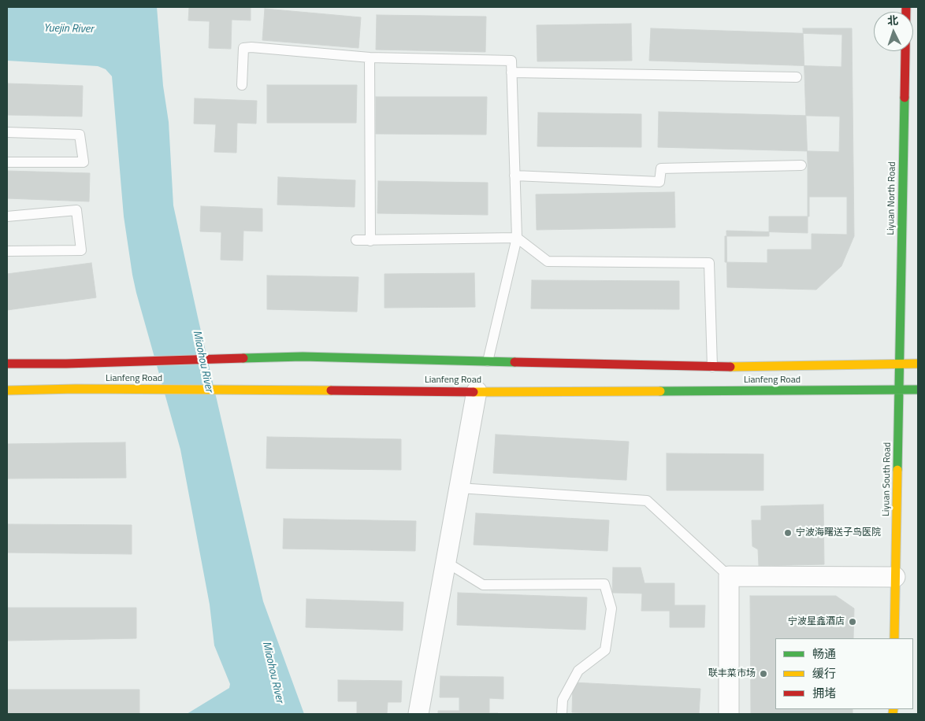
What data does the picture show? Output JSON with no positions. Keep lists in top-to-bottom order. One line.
{"streets":{"main road":["Liyuan North Road","Lianfeng Road","Liyuan South Road"]},"crossings":[["Liyuan North Road","Lianfeng Road"],["Liyuan North Road","Liyuan South Road"],["Lianfeng Road","Liyuan South Road"]],"water":["Yuejin River","Miaohou River"],"places":["宁波海曙送子鸟医院","宁波星鑫酒店","联丰菜市场"],"legend":["畅通","缓行","拥堵"],"north":"top"}
